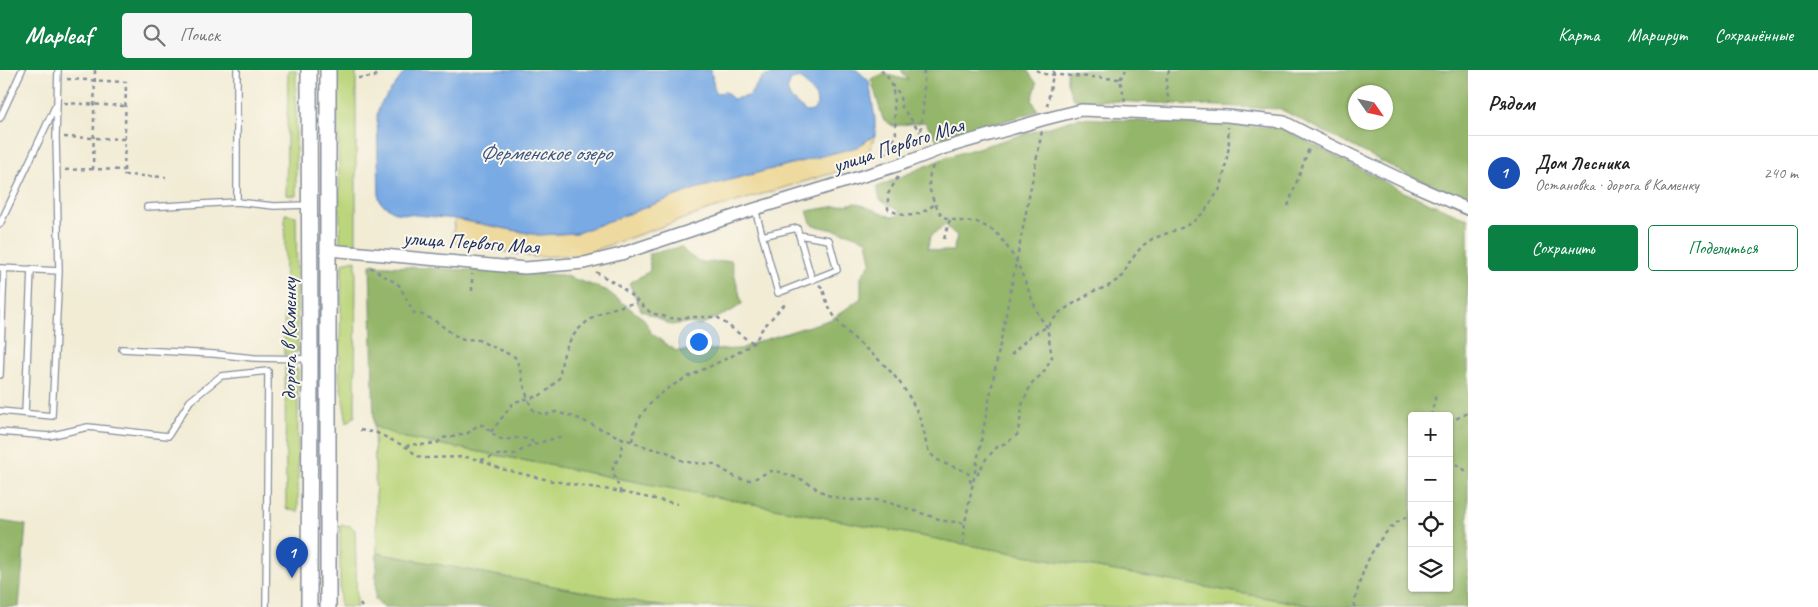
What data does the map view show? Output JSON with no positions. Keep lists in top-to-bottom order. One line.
{"streets":{"main road":["дорога в Каменку"],"street":["улица Первого Мая"]},"crossings":[["улица Первого Мая","дорога в Каменку"]],"water":["Ферменское озеро"],"north":"bottom right","page":{"header":"Mapleaf","search":"Поиск","nav":["Карта","Маршрут","Сохранённые"],"heading":"Рядом","list":[{"mark":"1","name":"Дом Лесника","note":"Остановка · дорога в Каменку","value":"240 m"}],"buttons":["Сохранить","Поделиться"],"map_buttons":["+","−"],"pins":"1"}}
